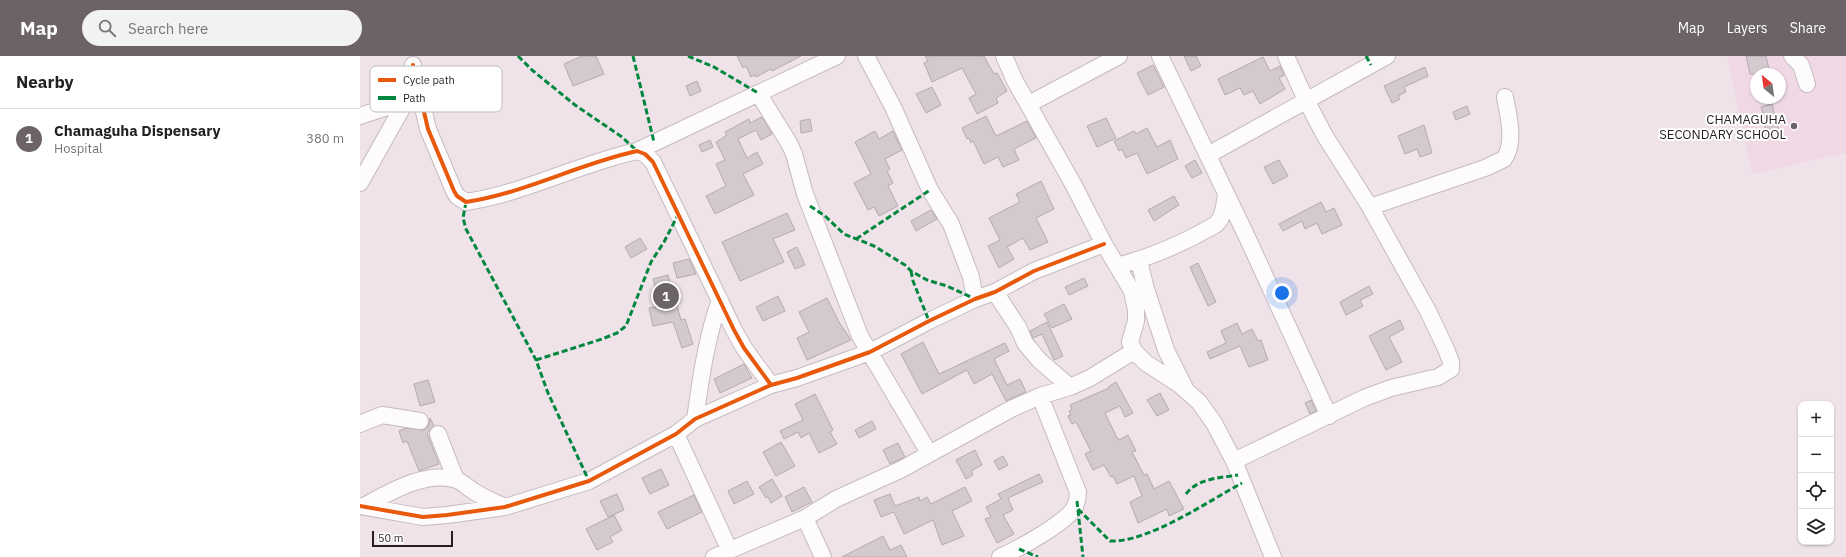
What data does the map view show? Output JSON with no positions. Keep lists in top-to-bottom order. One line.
{"places":["CHAMAGUHA SECONDARY SCHOOL"],"legend":["Cycle path","Path"],"scale_bar":"50 m","north":"top left","page":{"header":"Map","search":"Search here","nav":["Map","Layers","Share"],"heading":"Nearby","list":[{"mark":"1","name":"Chamaguha Dispensary","note":"Hospital","value":"380 m"}],"pins":"1","map_buttons":["+","−"],"scale":"50 m"}}
